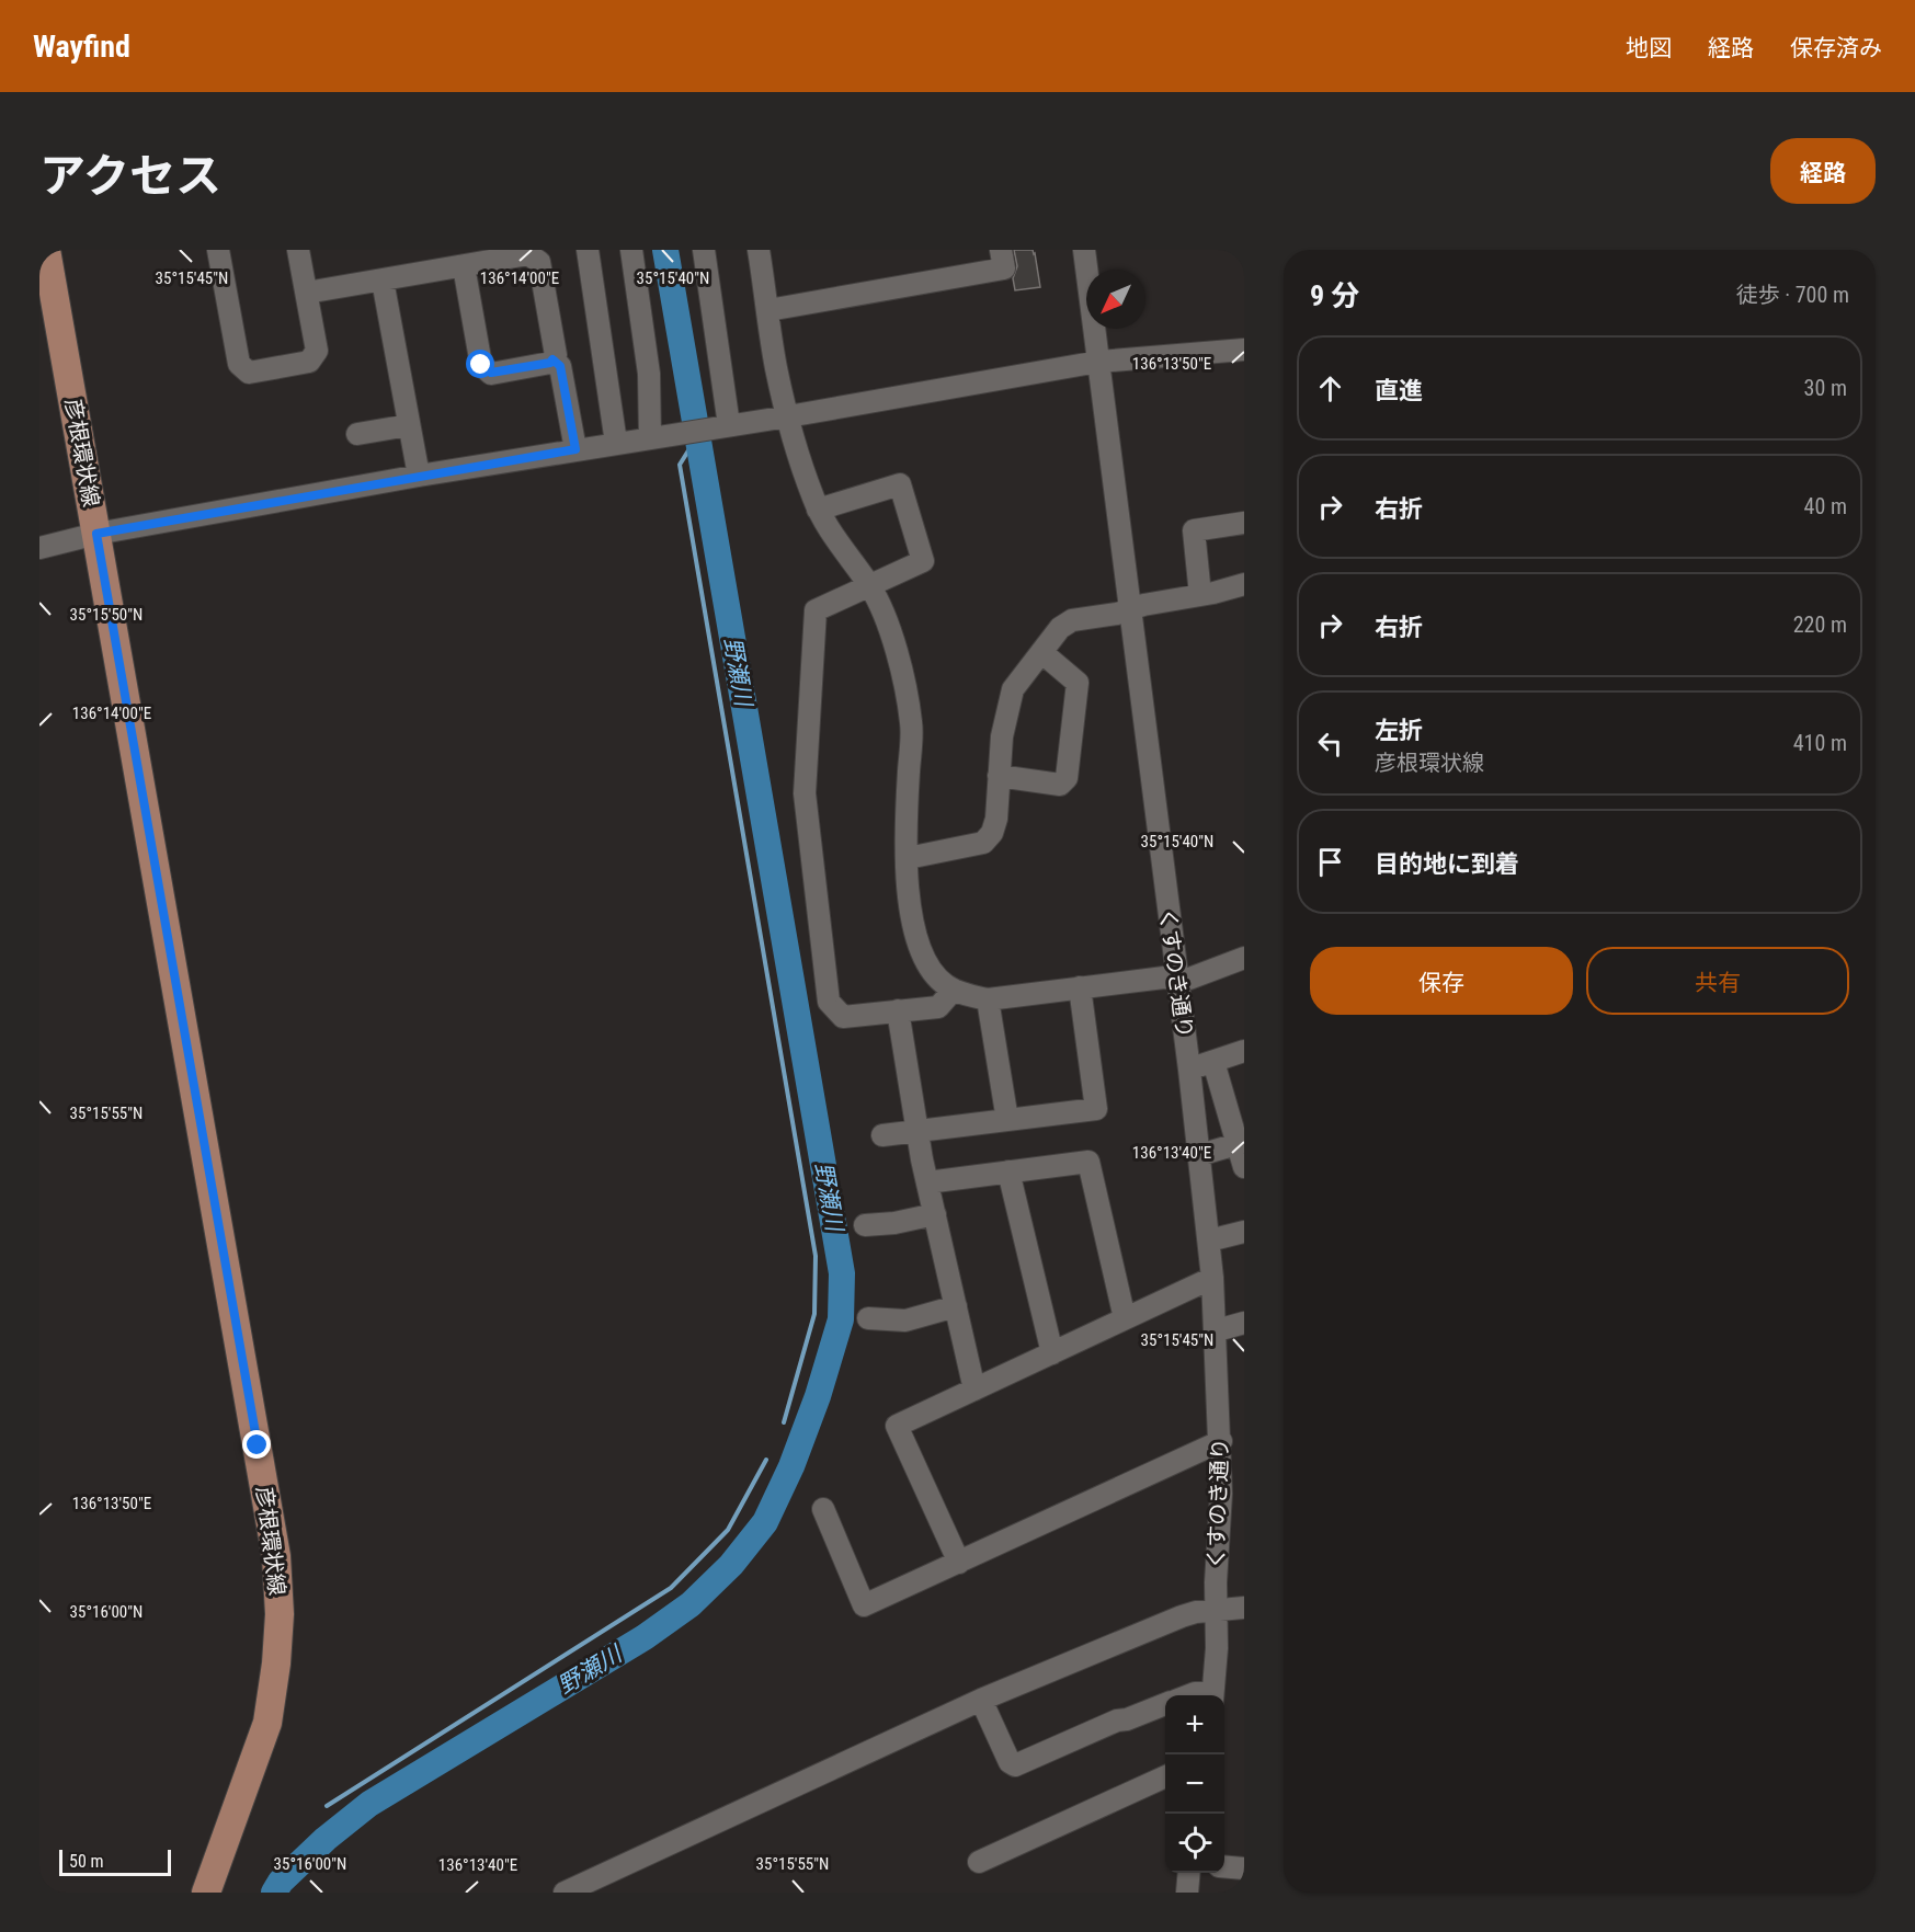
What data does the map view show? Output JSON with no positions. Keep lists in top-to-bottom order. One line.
{"streets":{"main road":["彦根環状線"],"street":["くすのき通り"]},"water":["野瀬川"],"scale_bar":"50 m","north":"bottom left","page":{"header":"Wayfind","nav":["地図","経路","保存済み"],"title":"アクセス","buttons":["経路",["保存","共有"]],"heading":["9 分","徒歩 · 700 m"],"list":[["直進","30 m"],["右折","40 m"],["右折","220 m"],["左折","彦根環状線","410 m"],"目的地に到着"],"map_buttons":["+","−"],"scale":"50 m"},"coordinates":["136°14'00\"E","35°15'45\"N","35°15'40\"N","136°13'50\"E","35°15'50\"N","35°15'55\"N","136°13'40\"E","35°16'00\"N"]}
